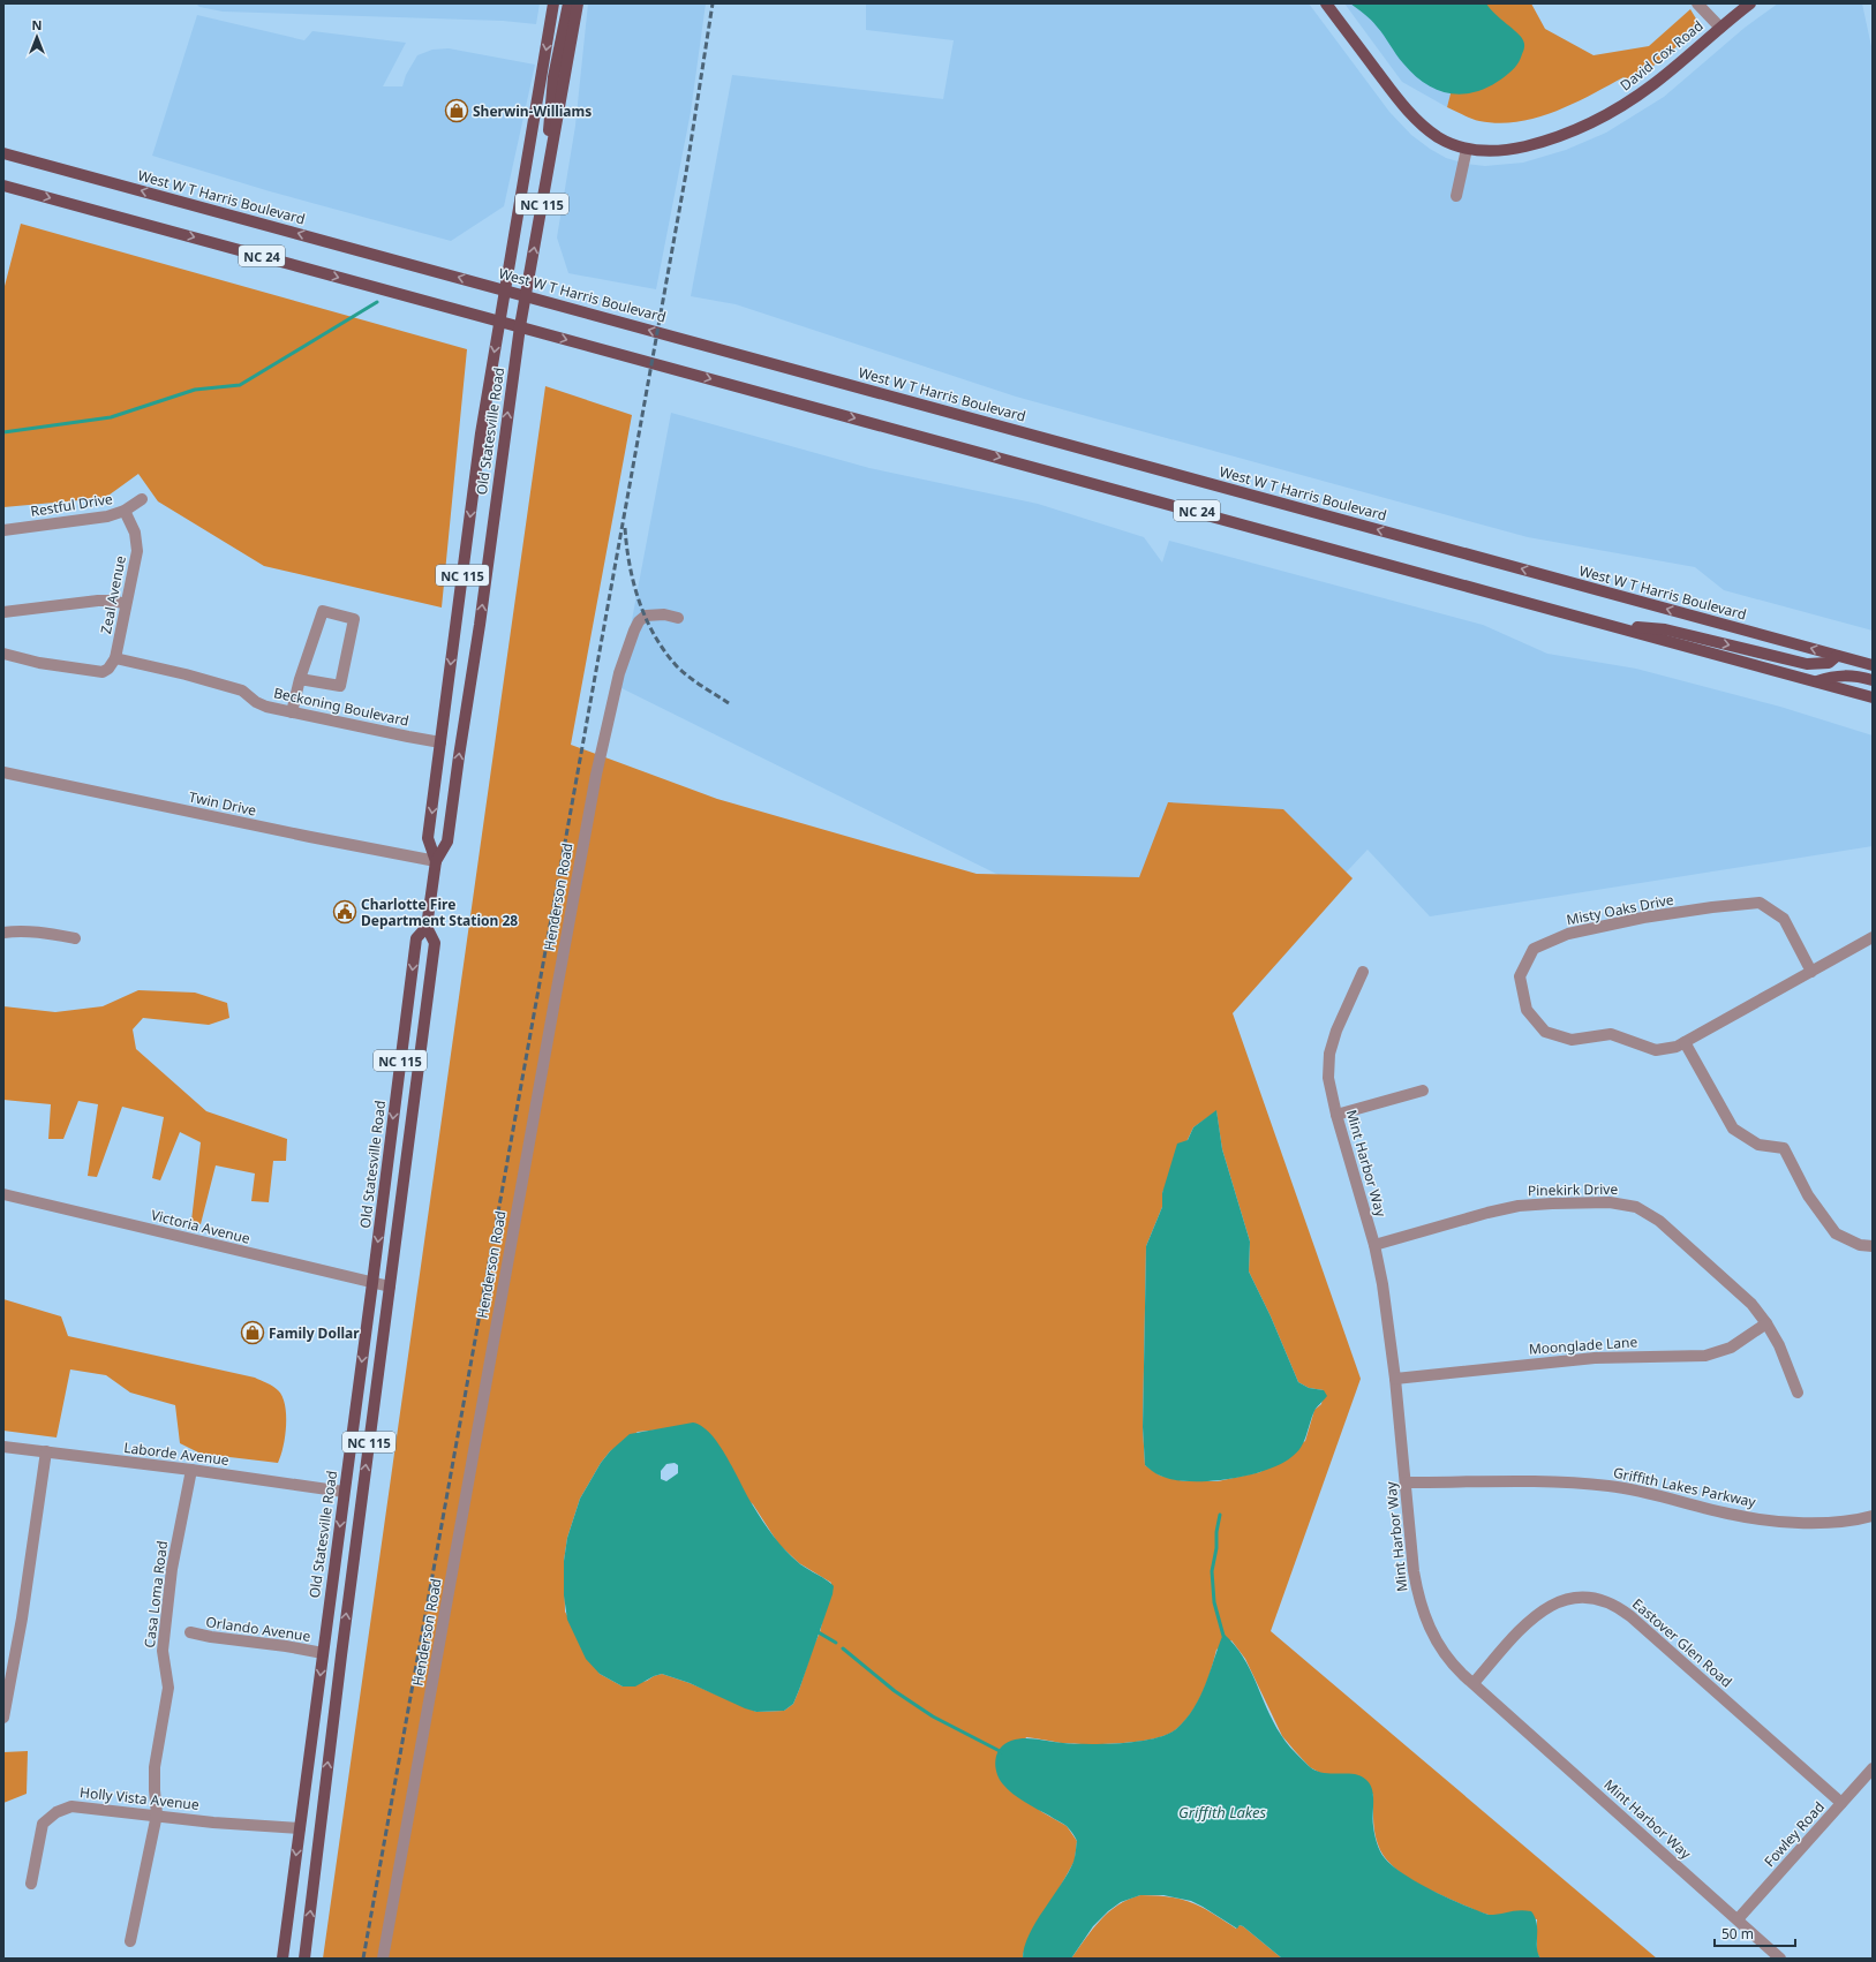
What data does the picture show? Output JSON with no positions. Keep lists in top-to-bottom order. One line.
{"streets":{"main road":["David Cox Road","West W T Harris Boulevard","NC 115","NC 24","Old Statesville Road"],"street":["Restful Drive","Zeal Avenue","Beckoning Boulevard","Twin Drive","Henderson Road","Misty Oaks Drive","Mint Harbor Way","Pinekirk Drive","Victoria Avenue","Moonglade Lane","Laborde Avenue","Griffith Lakes Parkway","Casa Loma Road","Orlando Avenue","Eastover Glen Road","Holly Vista Avenue","Fowley Road"]},"crossings":[["West W T Harris Boulevard","Old Statesville Road"],["NC 24","Old Statesville Road"],["Old Statesville Road","Beckoning Boulevard"],["Old Statesville Road","Twin Drive"],["Old Statesville Road","Victoria Avenue"],["Old Statesville Road","Laborde Avenue"],["Old Statesville Road","Orlando Avenue"],["Old Statesville Road","Holly Vista Avenue"],["Restful Drive","Zeal Avenue"],["Zeal Avenue","Beckoning Boulevard"],["Mint Harbor Way","Pinekirk Drive"],["Mint Harbor Way","Moonglade Lane"],["Mint Harbor Way","Griffith Lakes Parkway"],["Mint Harbor Way","Eastover Glen Road"],["Mint Harbor Way","Fowley Road"],["Pinekirk Drive","Moonglade Lane"],["Laborde Avenue","Casa Loma Road"],["Casa Loma Road","Holly Vista Avenue"],["Eastover Glen Road","Fowley Road"]],"water":["Griffith Lakes"],"places":{"shop":["Sherwin-Williams","Family Dollar"],"public building":["Charlotte Fire Department Station 28"]},"scale_bar":"50 m","north":"top"}
